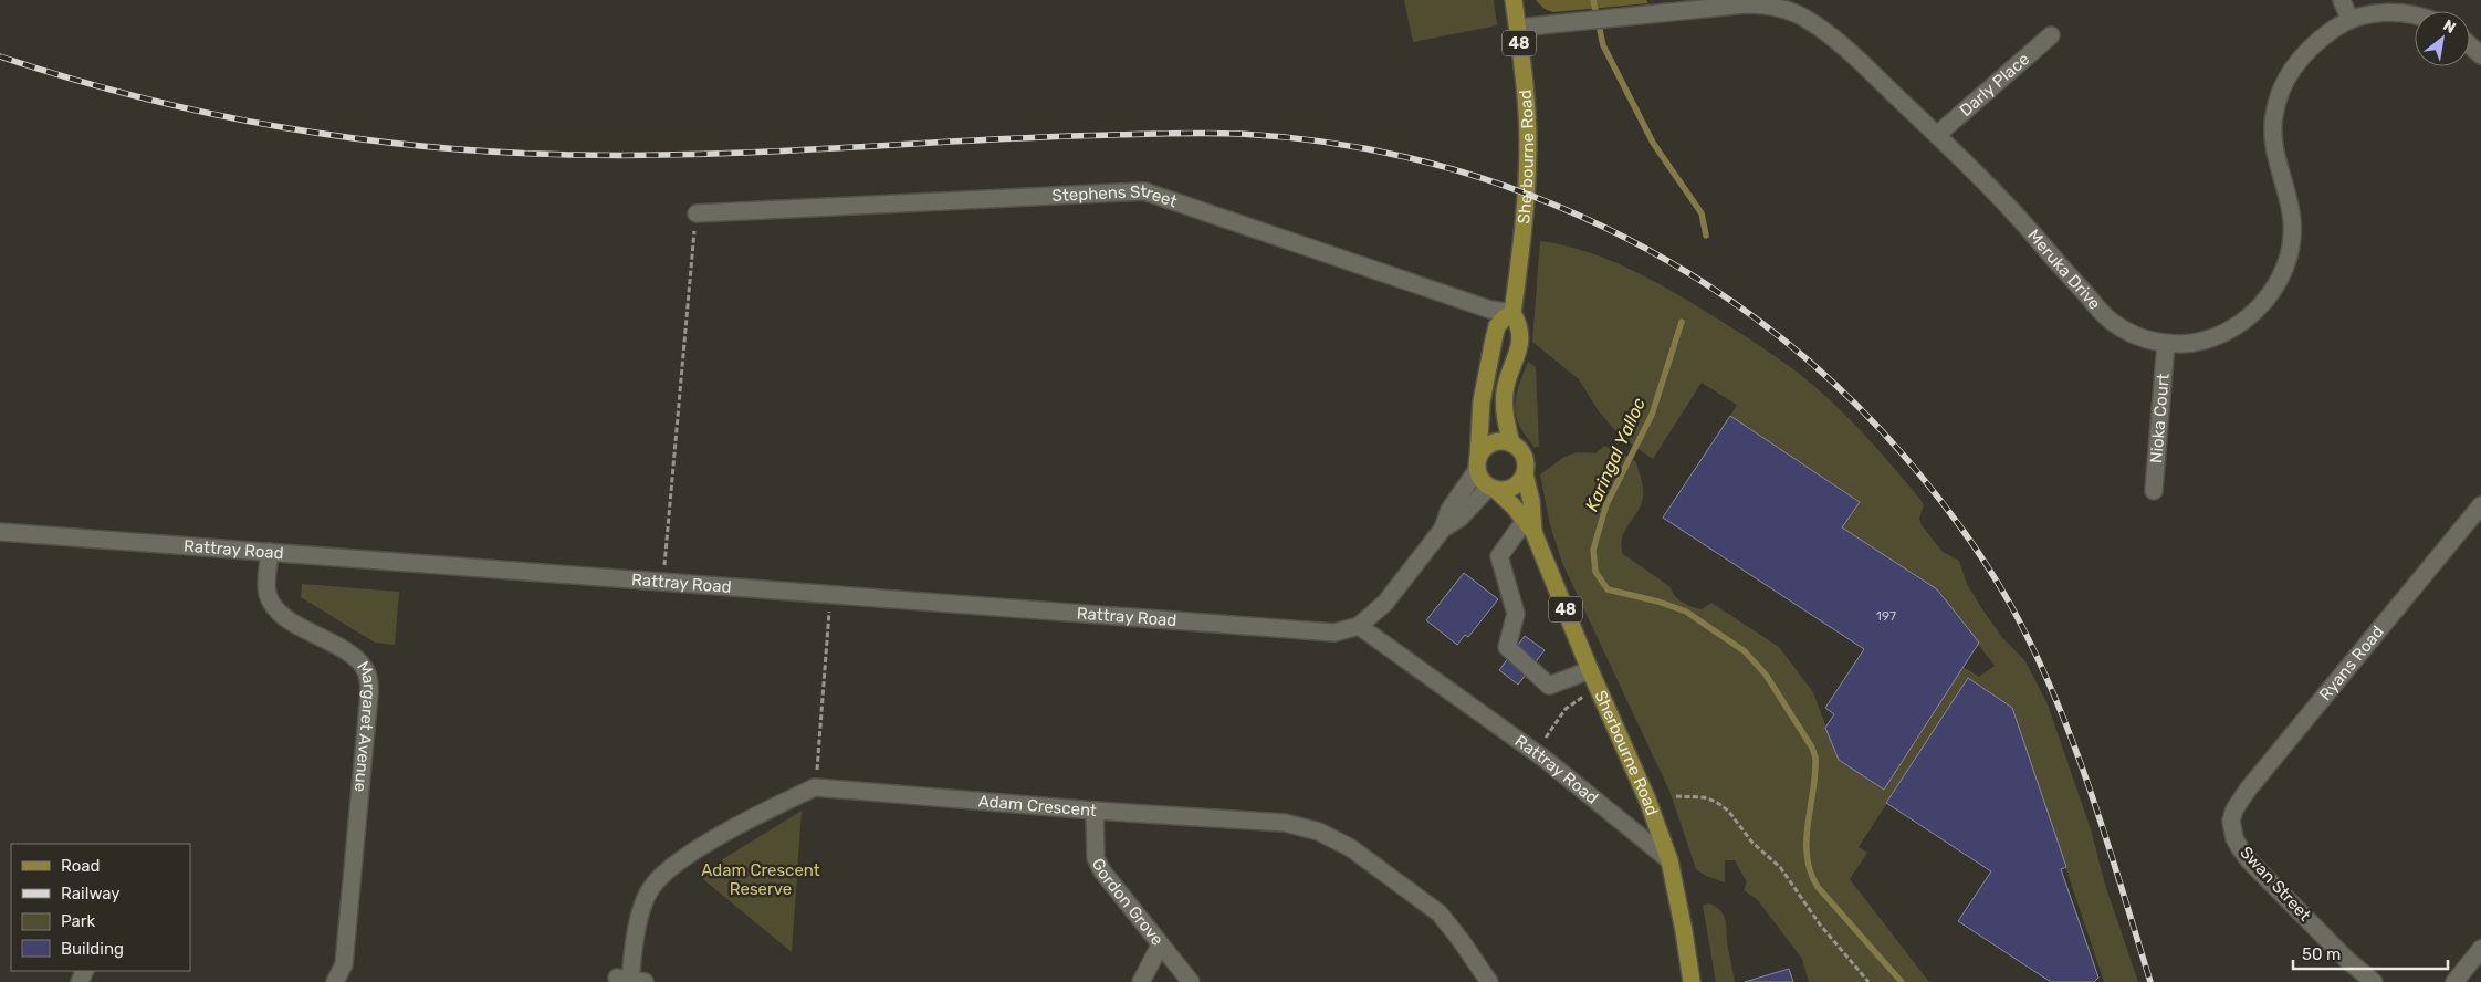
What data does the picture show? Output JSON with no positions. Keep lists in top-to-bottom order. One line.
{"streets":{"main road":["48","Sherbourne Road"],"street":["Darly Place","Stephens Street","Meruka Drive","Nioka Court","Rattray Road","Ryans Road","Margaret Avenue","Adam Crescent","Swan Street","Gordon Grove"]},"crossings":[["48","Sherbourne Road"],["48","Rattray Road"],["Darly Place","Meruka Drive"],["Sherbourne Road","Stephens Street"],["Sherbourne Road","Meruka Drive"],["Sherbourne Road","Rattray Road"],["Meruka Drive","Nioka Court"],["Rattray Road","Margaret Avenue"],["Ryans Road","Swan Street"],["Adam Crescent","Gordon Grove"]],"water":["Karingal Yalloc"],"parks":["Adam Crescent Reserve"],"house_numbers":["197"],"legend":["Road","Railway","Park","Building"],"scale_bar":"50 m","north":"top right"}
